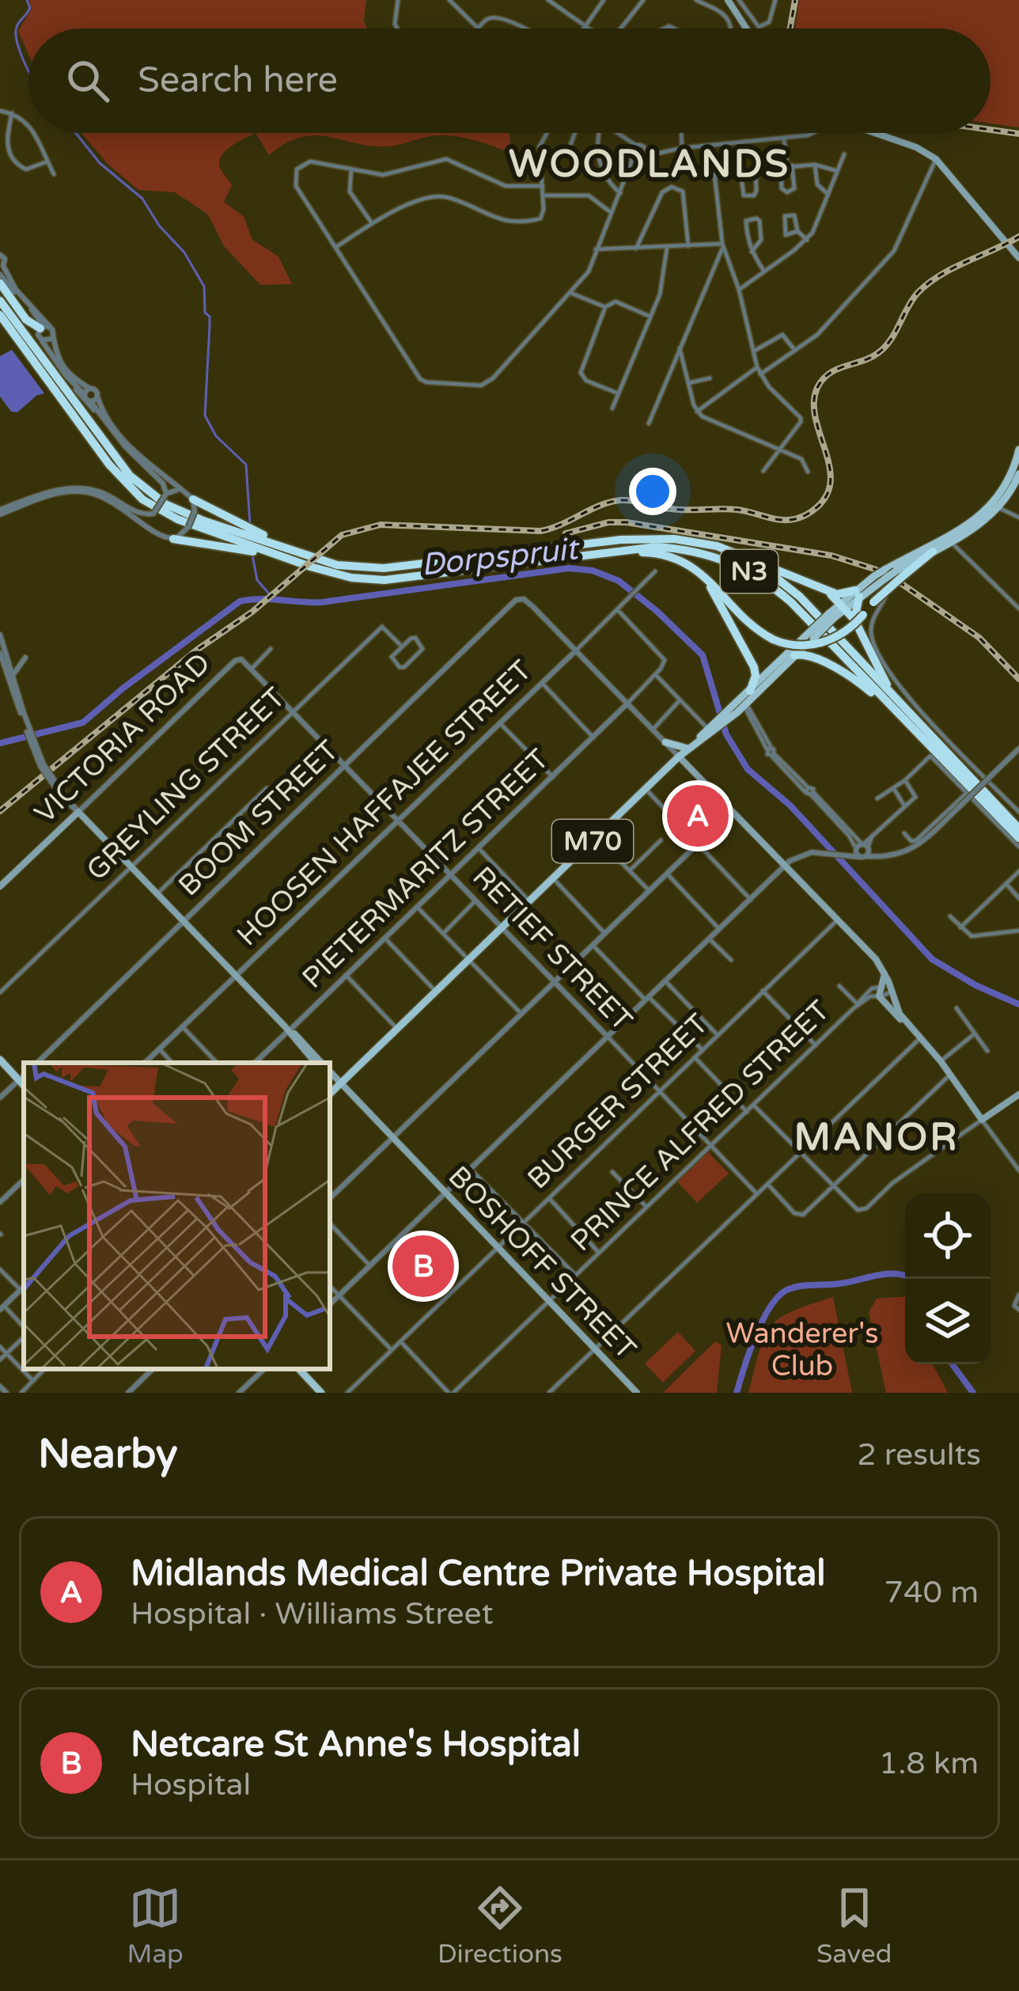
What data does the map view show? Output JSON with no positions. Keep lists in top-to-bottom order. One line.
{"streets":{"highway":["N3"],"main road":["VICTORIA ROAD","M70","BOSHOFF STREET"],"street":["GREYLING STREET","HOOSEN HAFFAJEE STREET","BOOM STREET","PIETERMARITZ STREET","RETIEF STREET","BURGER STREET","PRINCE ALFRED STREET"]},"crossings":[["VICTORIA ROAD","RETIEF STREET"],["VICTORIA ROAD","BOSHOFF STREET"],["GREYLING STREET","RETIEF STREET"],["GREYLING STREET","BOSHOFF STREET"],["HOOSEN HAFFAJEE STREET","BOOM STREET"],["HOOSEN HAFFAJEE STREET","RETIEF STREET"],["HOOSEN HAFFAJEE STREET","BOSHOFF STREET"],["BOOM STREET","RETIEF STREET"],["BOOM STREET","BOSHOFF STREET"],["M70","RETIEF STREET"],["M70","BOSHOFF STREET"],["PIETERMARITZ STREET","RETIEF STREET"],["PIETERMARITZ STREET","BOSHOFF STREET"],["RETIEF STREET","BURGER STREET"],["RETIEF STREET","PRINCE ALFRED STREET"],["BURGER STREET","BOSHOFF STREET"],["PRINCE ALFRED STREET","BOSHOFF STREET"]],"districts":["WOODLANDS","MANOR"],"water":["Dorpspruit"],"parks":["Wanderer's Club"],"page":{"search":"Search here","pins":["A","B"],"heading":["Nearby","2 results"],"list":[{"mark":"A","name":"Midlands Medical Centre Private Hospital","note":"Hospital · Williams Street","value":"740 m"},{"mark":"B","name":"Netcare St Anne's Hospital","note":"Hospital","value":"1.8 km"}],"nav":["Map","Directions","Saved"]}}
